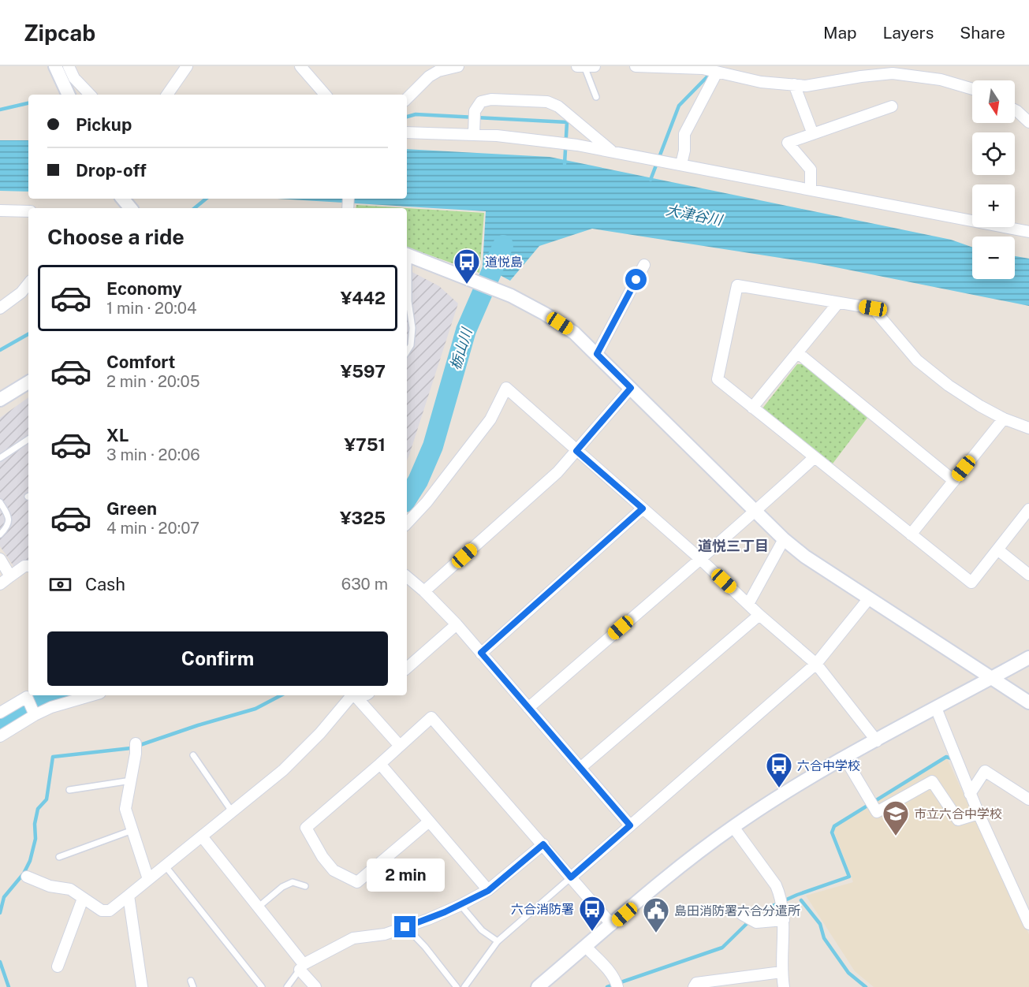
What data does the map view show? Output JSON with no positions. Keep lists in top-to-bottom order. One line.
{"districts":["道悦三丁目"],"water":["大津谷川","栃山川"],"places":{"bus stop":["道悦島","六合中学校","六合消防署"],"school or university":["市立六合中学校"],"public building":["島田消防署六合分遣所"]},"north":"bottom","page":{"header":"Zipcab","nav":["Map","Layers","Share"],"map_buttons":["+","−"],"banner":["Pickup","Drop-off"],"heading":"Choose a ride","list":[{"name":"Economy","note":"1 min · 20:04","value":"¥442"},{"name":"Comfort","note":"2 min · 20:05","value":"¥597"},{"name":"XL","note":"3 min · 20:06","value":"¥751"},{"name":"Green","note":"4 min · 20:07","value":"¥325"}],"pay":["Cash","630 m"],"buttons":"Confirm","bubble":"2 min"}}
